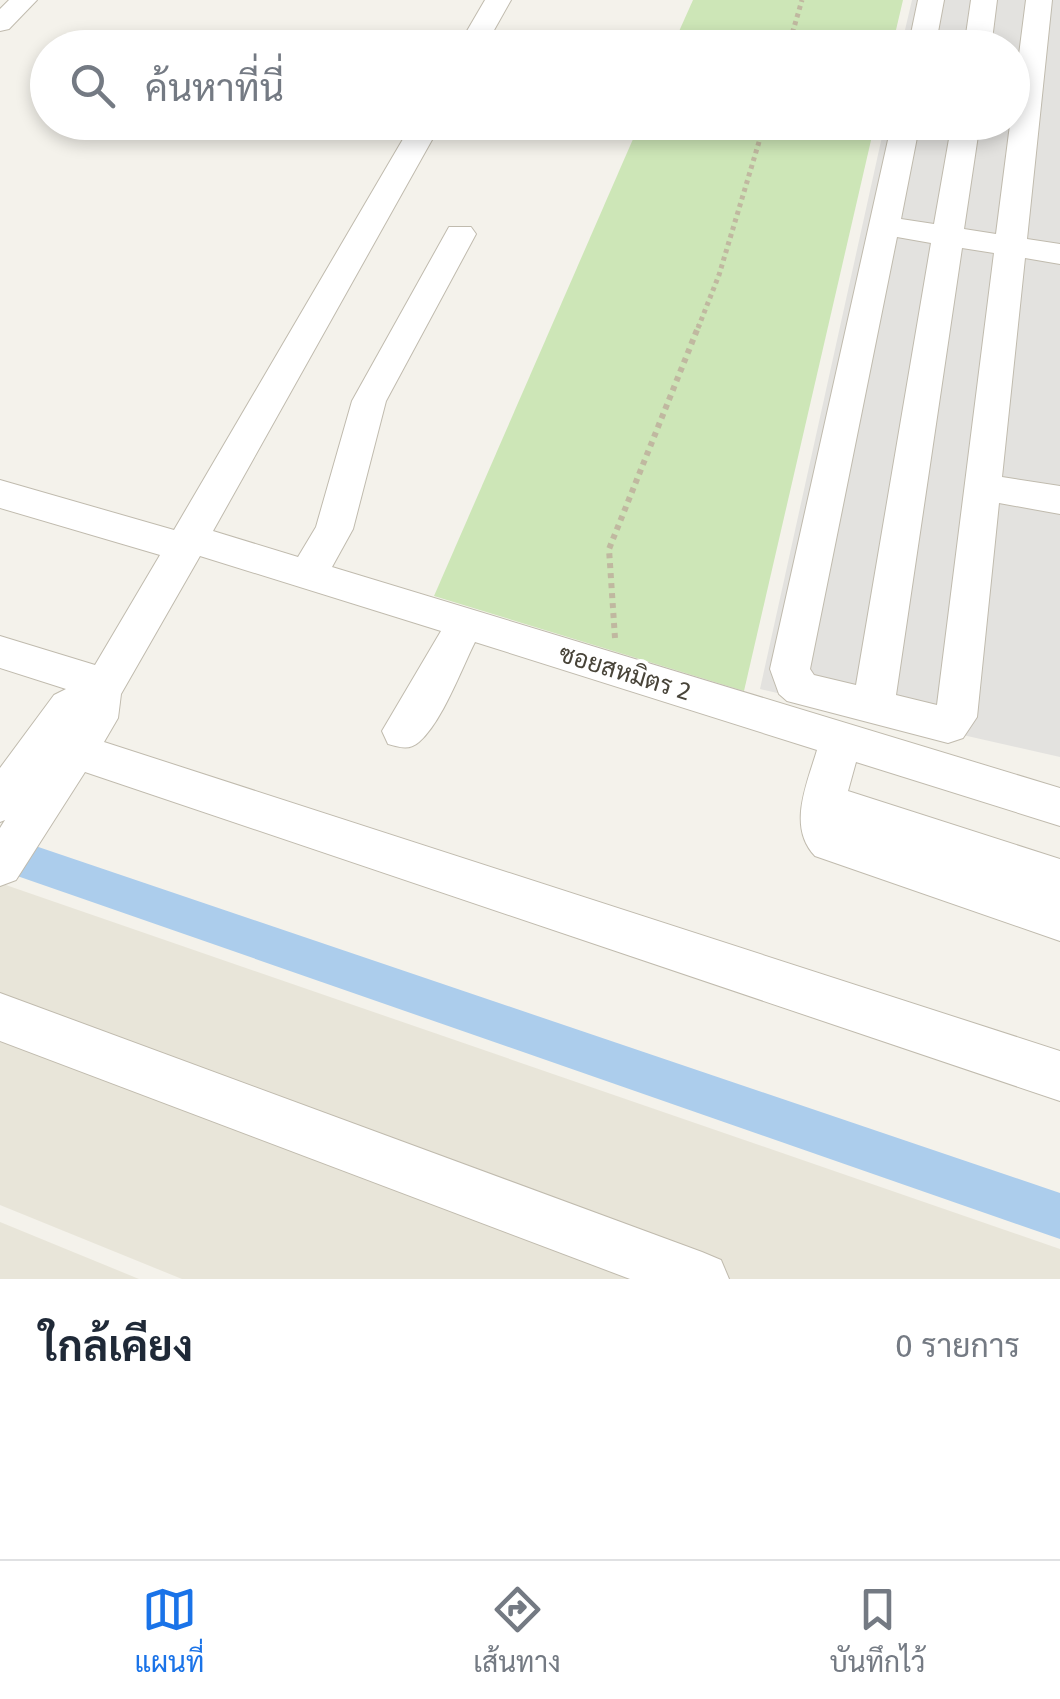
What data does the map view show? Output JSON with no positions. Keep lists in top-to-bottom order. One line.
{"streets":{"street":["ซอยสหมิตร 2"]},"page":{"search":"ค้นหาที่นี่","heading":["ใกล้เคียง","0 รายการ"],"nav":["แผนที่","เส้นทาง","บันทึกไว้"]}}
